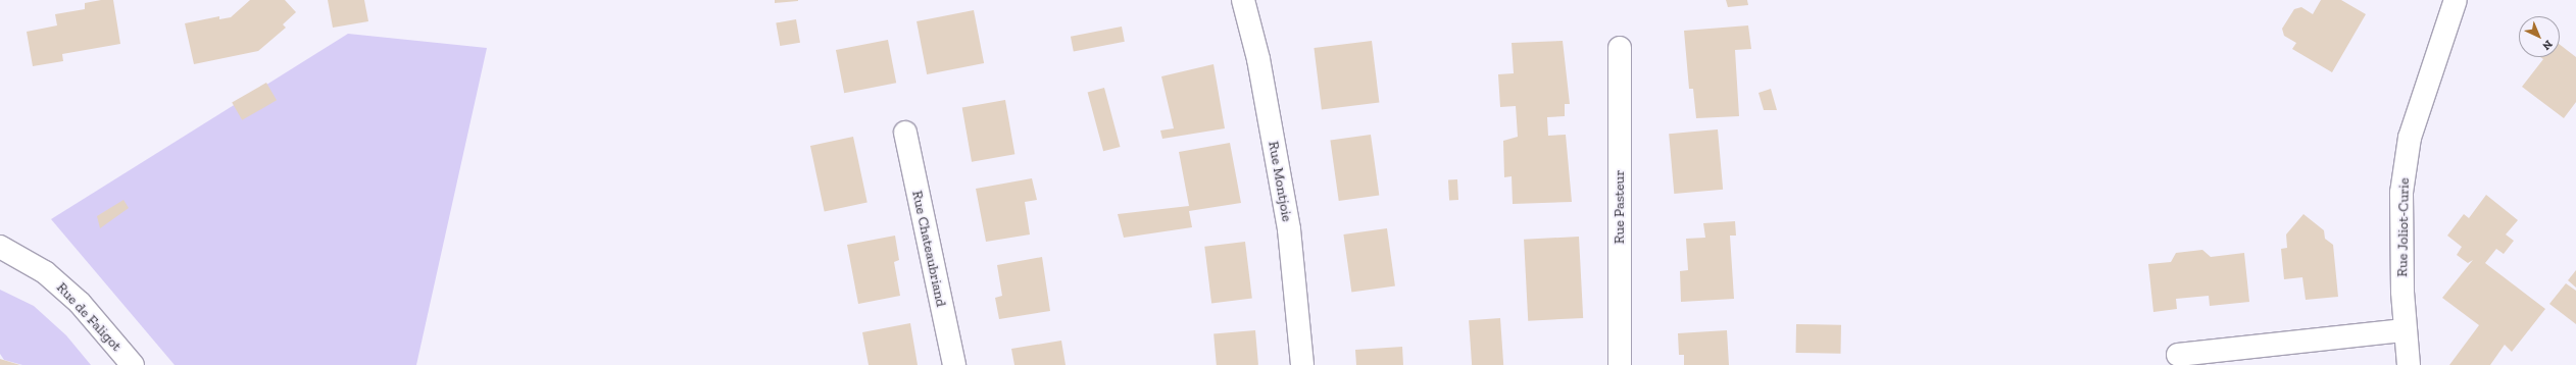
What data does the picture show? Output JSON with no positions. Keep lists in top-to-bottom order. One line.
{"streets":{"street":["Rue Montjoie","Rue Pasteur","Rue Joliot-Curie","Rue Chateaubriand","Rue de Faligot"]},"north":"bottom right"}
